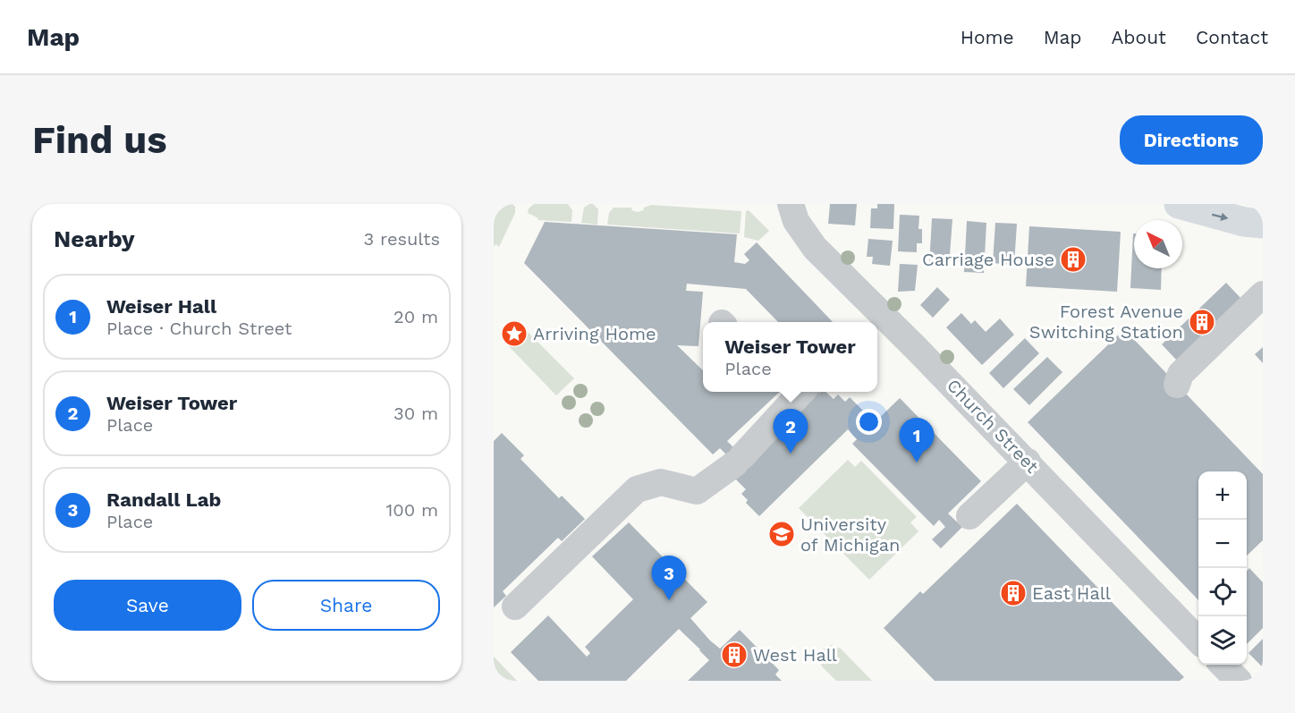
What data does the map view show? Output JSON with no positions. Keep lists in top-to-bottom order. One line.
{"streets":{"street":["Church Street"]},"places":{"building":["Carriage House","Forest Avenue Switching Station","East Hall","West Hall"],"place":["Arriving Home"],"school or university":["University of Michigan"]},"north":"top left","page":{"header":"Map","nav":["Home","Map","About","Contact"],"buttons":["Directions",["Save","Share"]],"title":"Find us","heading":["Nearby","3 results"],"list":[{"mark":"1","name":"Weiser Hall","note":"Place · Church Street","value":"20 m"},{"mark":"2","name":"Weiser Tower","note":"Place","value":"30 m"},{"mark":"3","name":"Randall Lab","note":"Place","value":"100 m"}],"popup":["Weiser Tower","Place"],"pins":["2","1","3"],"map_buttons":["+","−"]}}
